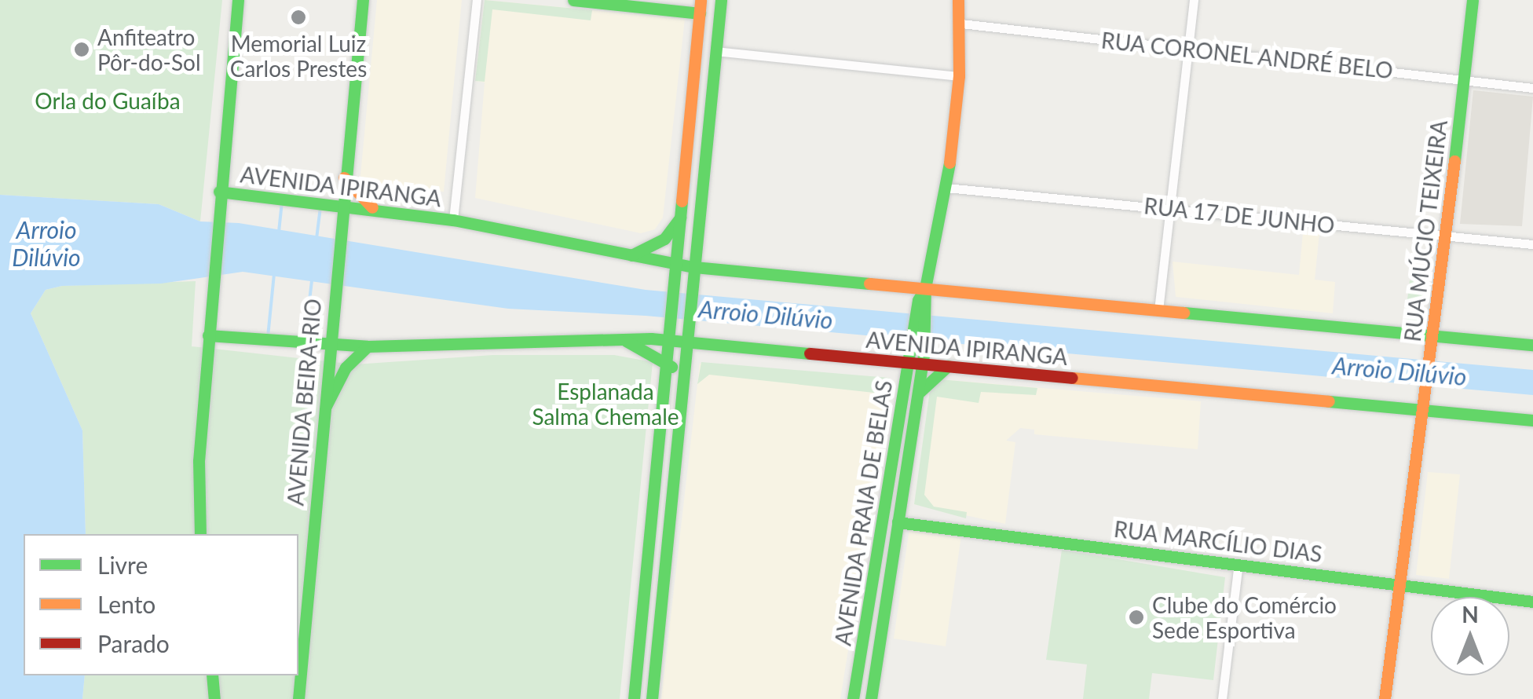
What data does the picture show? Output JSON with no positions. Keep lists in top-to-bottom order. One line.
{"streets":{"main road":["AVENIDA IPIRANGA","RUA MÚCIO TEIXEIRA","AVENIDA BEIRA-RIO","AVENIDA PRAIA DE BELAS","RUA MARCÍLIO DIAS"],"street":["RUA CORONEL ANDRÉ BELO","RUA 17 DE JUNHO"]},"crossings":[["RUA CORONEL ANDRÉ BELO","RUA MÚCIO TEIXEIRA"],["RUA CORONEL ANDRÉ BELO","AVENIDA PRAIA DE BELAS"],["AVENIDA IPIRANGA","RUA MÚCIO TEIXEIRA"],["AVENIDA IPIRANGA","AVENIDA BEIRA-RIO"],["AVENIDA IPIRANGA","AVENIDA PRAIA DE BELAS"],["RUA 17 DE JUNHO","RUA MÚCIO TEIXEIRA"],["RUA 17 DE JUNHO","AVENIDA PRAIA DE BELAS"],["RUA MÚCIO TEIXEIRA","RUA MARCÍLIO DIAS"],["AVENIDA PRAIA DE BELAS","RUA MARCÍLIO DIAS"]],"water":["Arroio Dilúvio"],"parks":["Orla do Guaíba","Esplanada Salma Chemale"],"places":["Memorial Luiz Carlos Prestes","Anfiteatro Pôr-do-Sol","Clube do Comércio Sede Esportiva"],"legend":["Livre","Lento","Parado"],"north":"top"}
